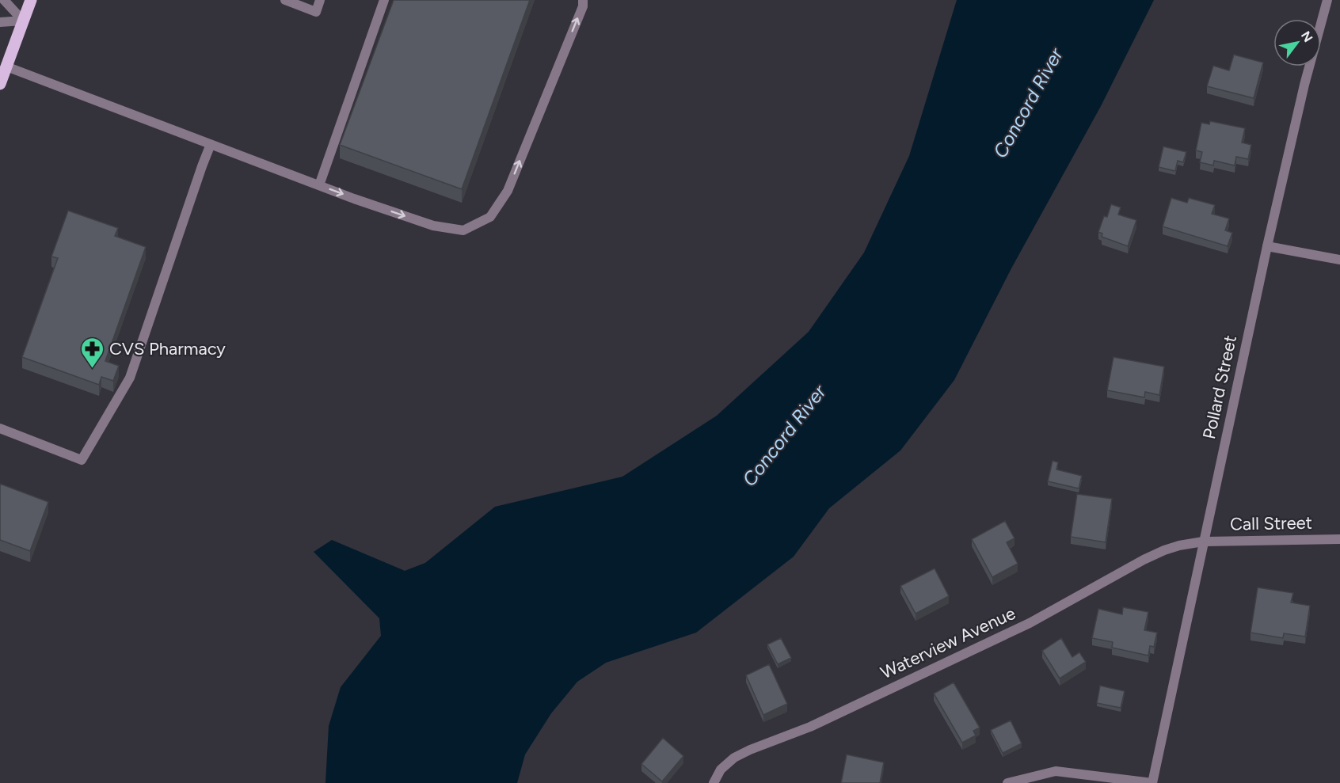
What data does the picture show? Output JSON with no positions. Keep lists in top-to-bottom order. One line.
{"streets":{"street":["Pollard Street","Call Street","Waterview Avenue"]},"crossings":[["Pollard Street","Call Street"],["Pollard Street","Waterview Avenue"],["Call Street","Waterview Avenue"]],"water":["Concord River"],"places":{"pharmacy":["CVS Pharmacy"]},"north":"top right"}
